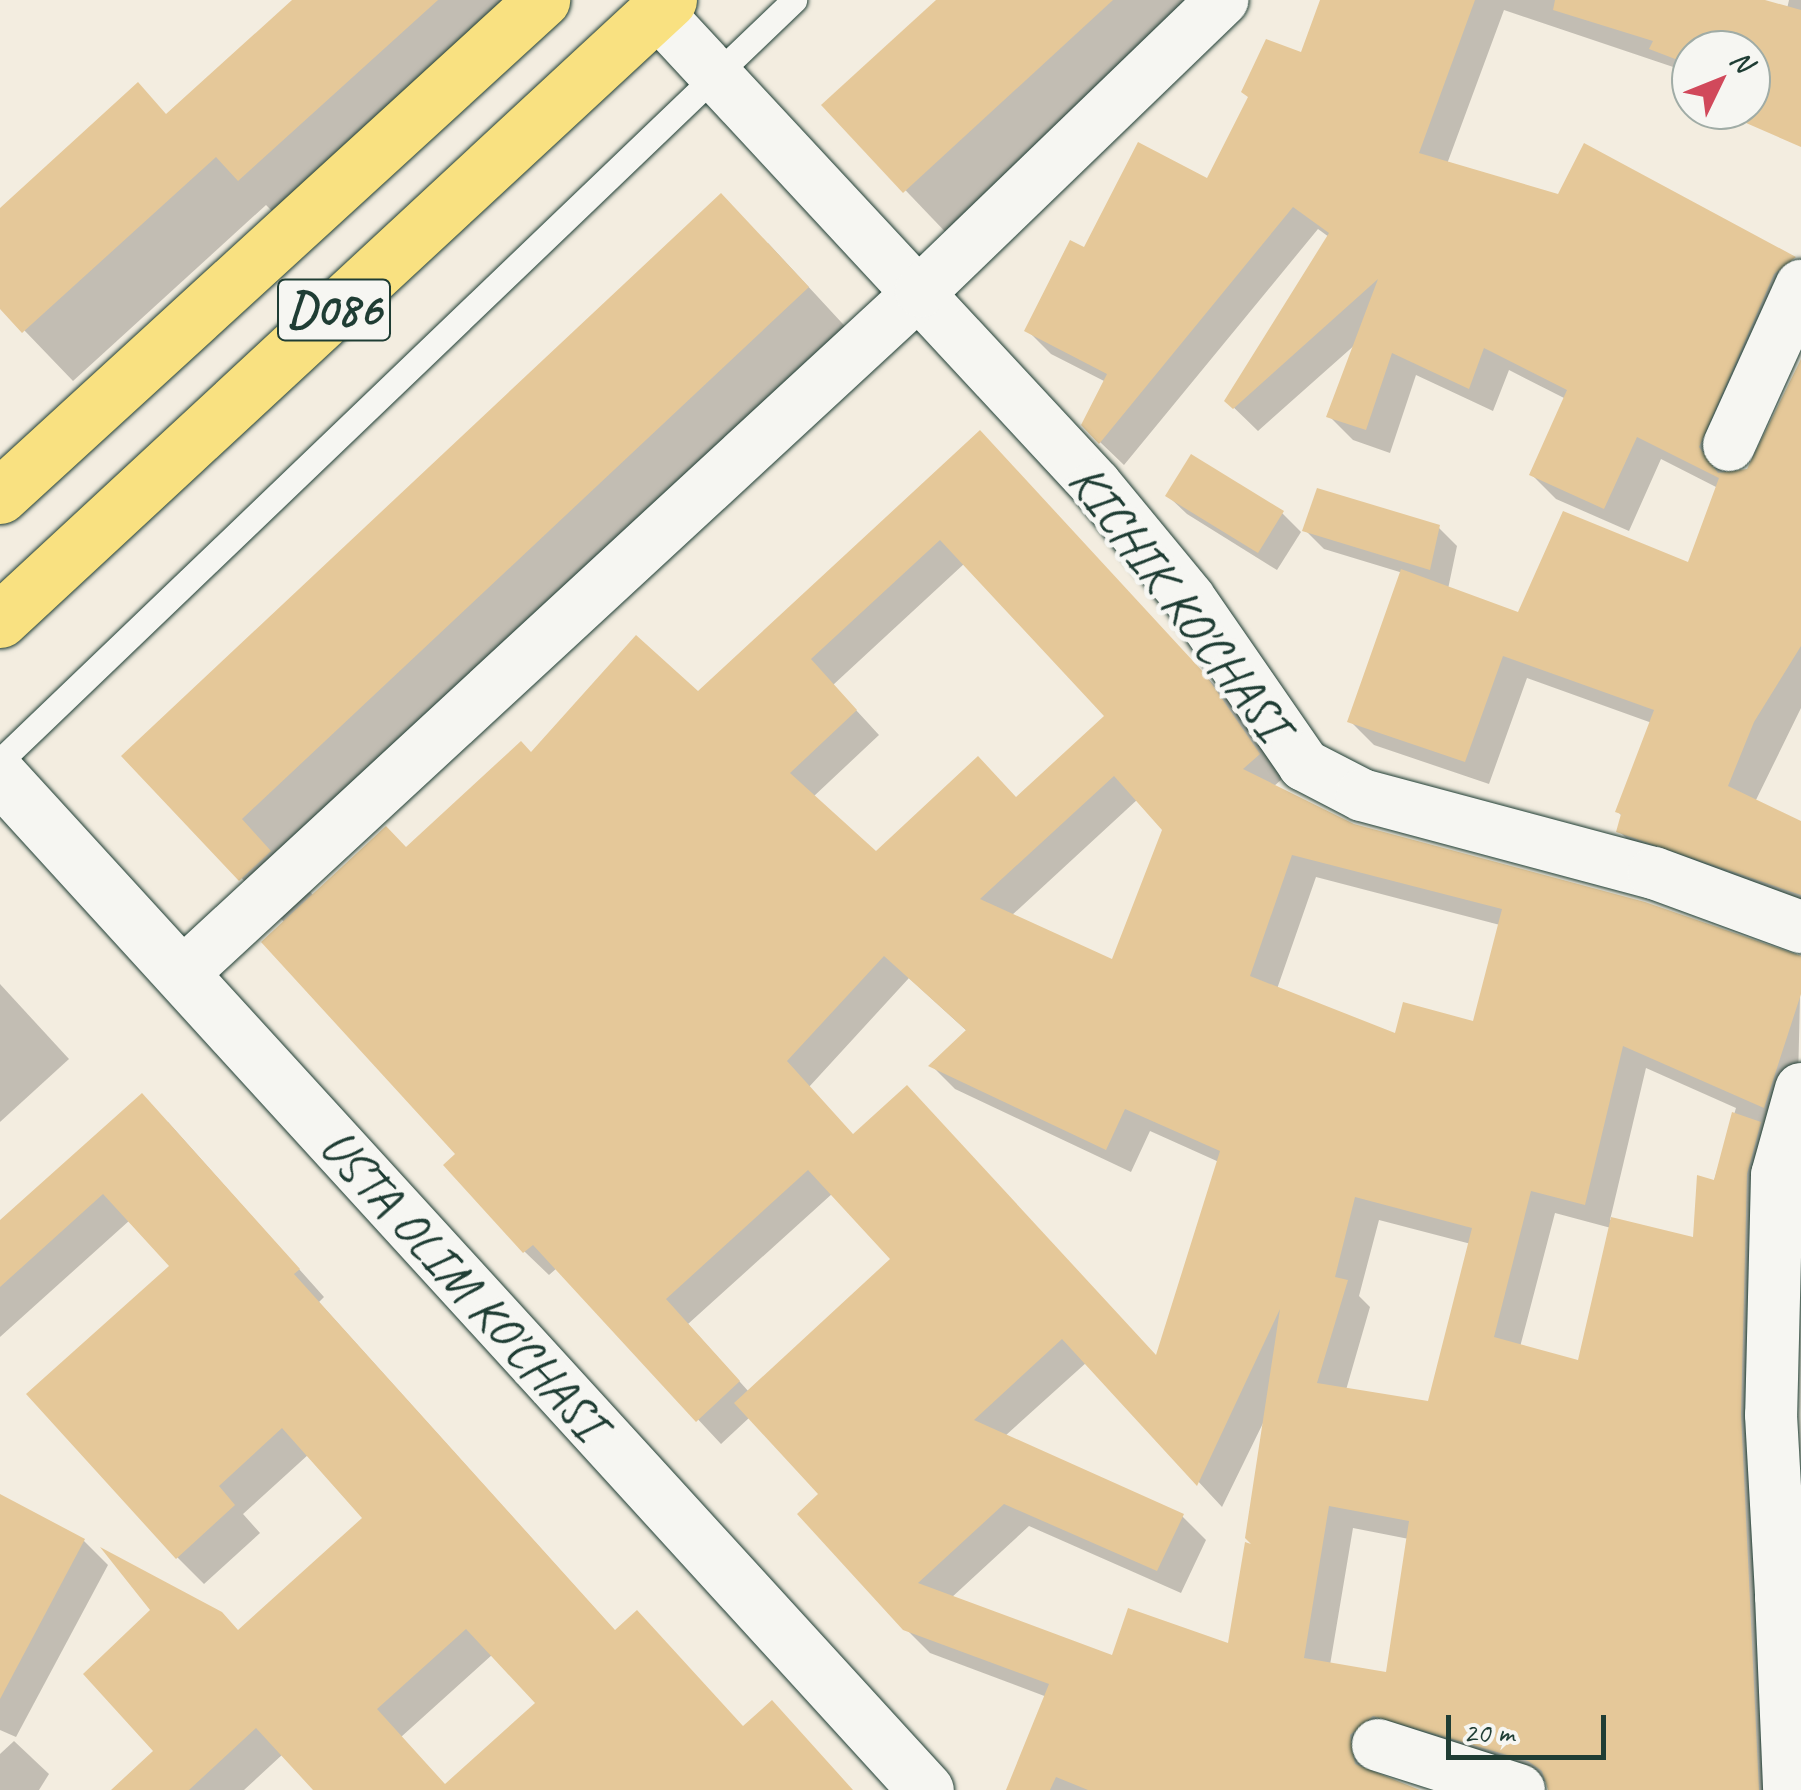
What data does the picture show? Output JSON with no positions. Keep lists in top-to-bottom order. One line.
{"streets":{"main road":["D086"],"street":["KICHIK KO'CHASI","USTA OLIM KO'CHASI"]},"crossings":[["D086","KICHIK KO'CHASI"]],"scale_bar":"20 m","north":"top right"}
